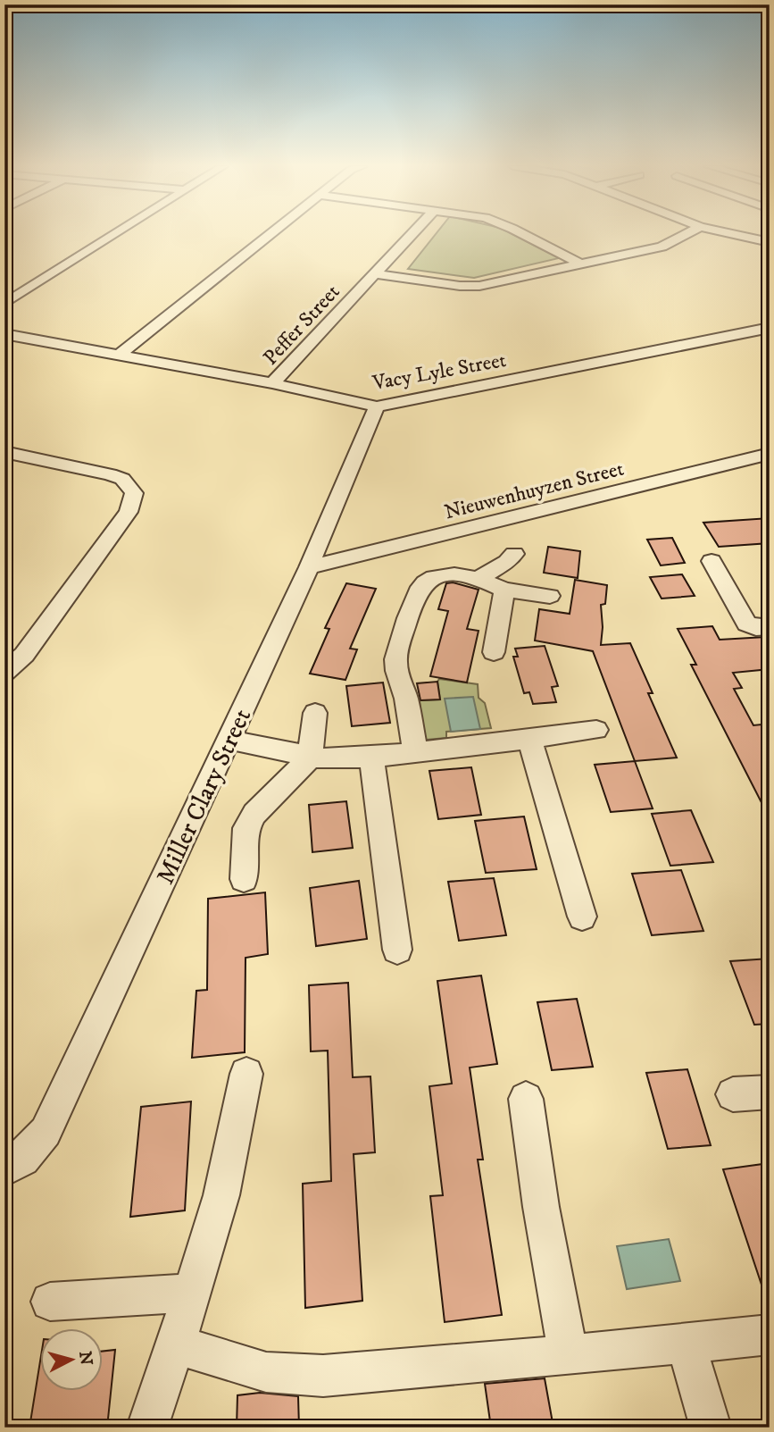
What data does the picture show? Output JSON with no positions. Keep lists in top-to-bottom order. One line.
{"streets":{"street":["Peffer Street","Vacy Lyle Street","Nieuwenhuyzen Street","Miller Clary Street"]},"crossings":[["Peffer Street","Vacy Lyle Street"],["Vacy Lyle Street","Miller Clary Street"],["Nieuwenhuyzen Street","Miller Clary Street"]],"north":"right"}
